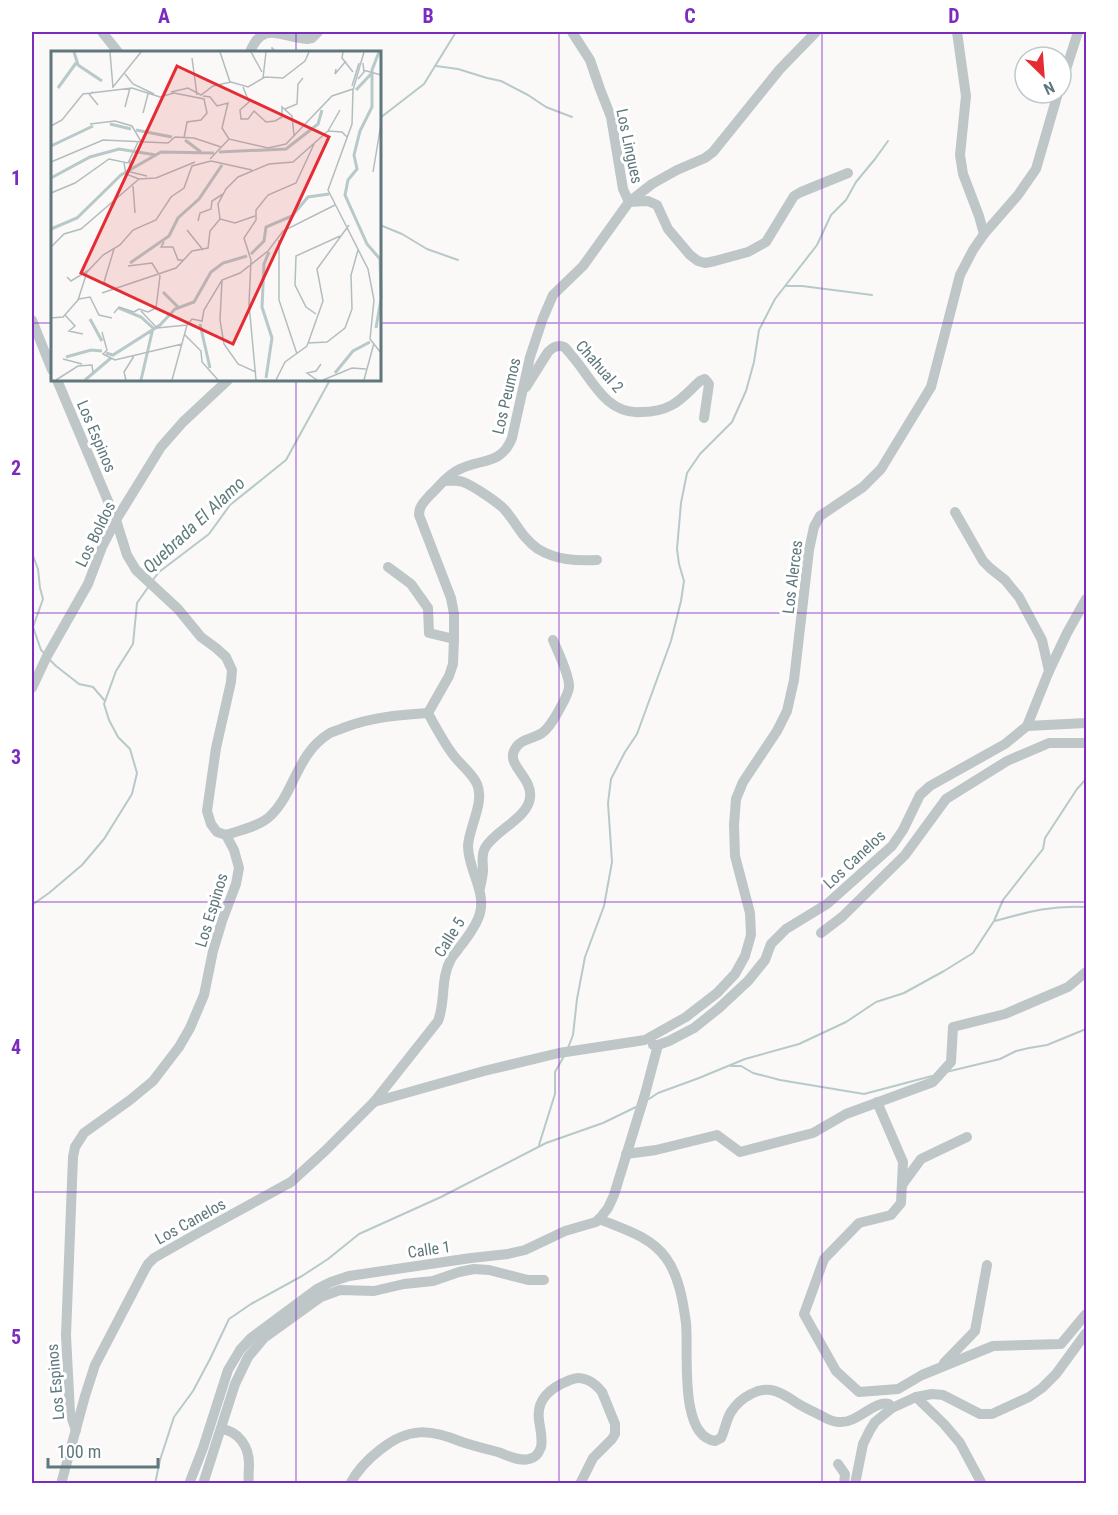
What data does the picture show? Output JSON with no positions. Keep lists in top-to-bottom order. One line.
{"streets":{"street":["Los Lingues","Chahual 2","Los Peumos","Los Espinos","Los Boldos","Los Alerces","Los Canelos","Calle 5","Calle 1"]},"crossings":[["Los Lingues","Los Peumos"],["Chahual 2","Los Peumos"],["Los Peumos","Calle 5"],["Los Espinos","Los Boldos"],["Los Espinos","Los Canelos"],["Los Canelos","Calle 5"]],"water":["Quebrada El Alamo"],"scale_bar":"100 m","north":"bottom right","grid":{"columns":["A","B","C","D"],"rows":["1","2","3","4","5"]}}
